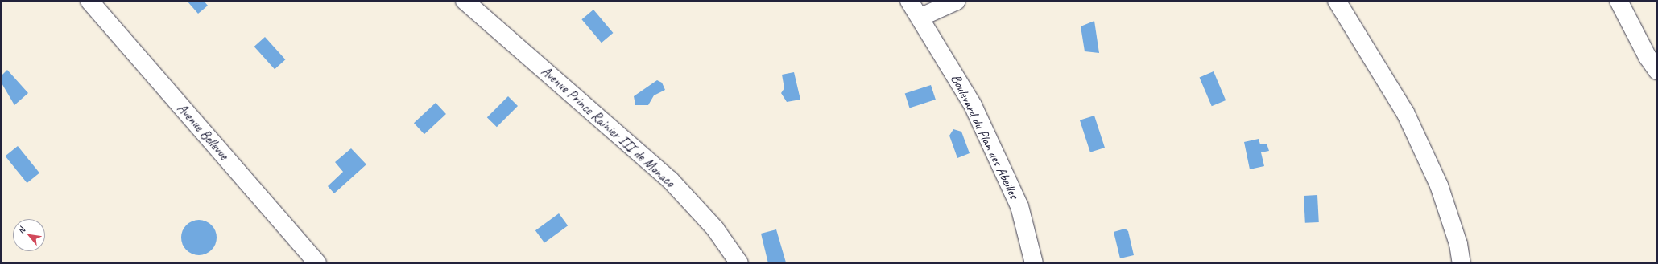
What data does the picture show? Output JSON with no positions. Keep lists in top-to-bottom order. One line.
{"streets":{"street":["Avenue Prince Rainier III de Monaco","Avenue Bellevue","Boulevard du Plan des Abeilles"]},"north":"top left"}
